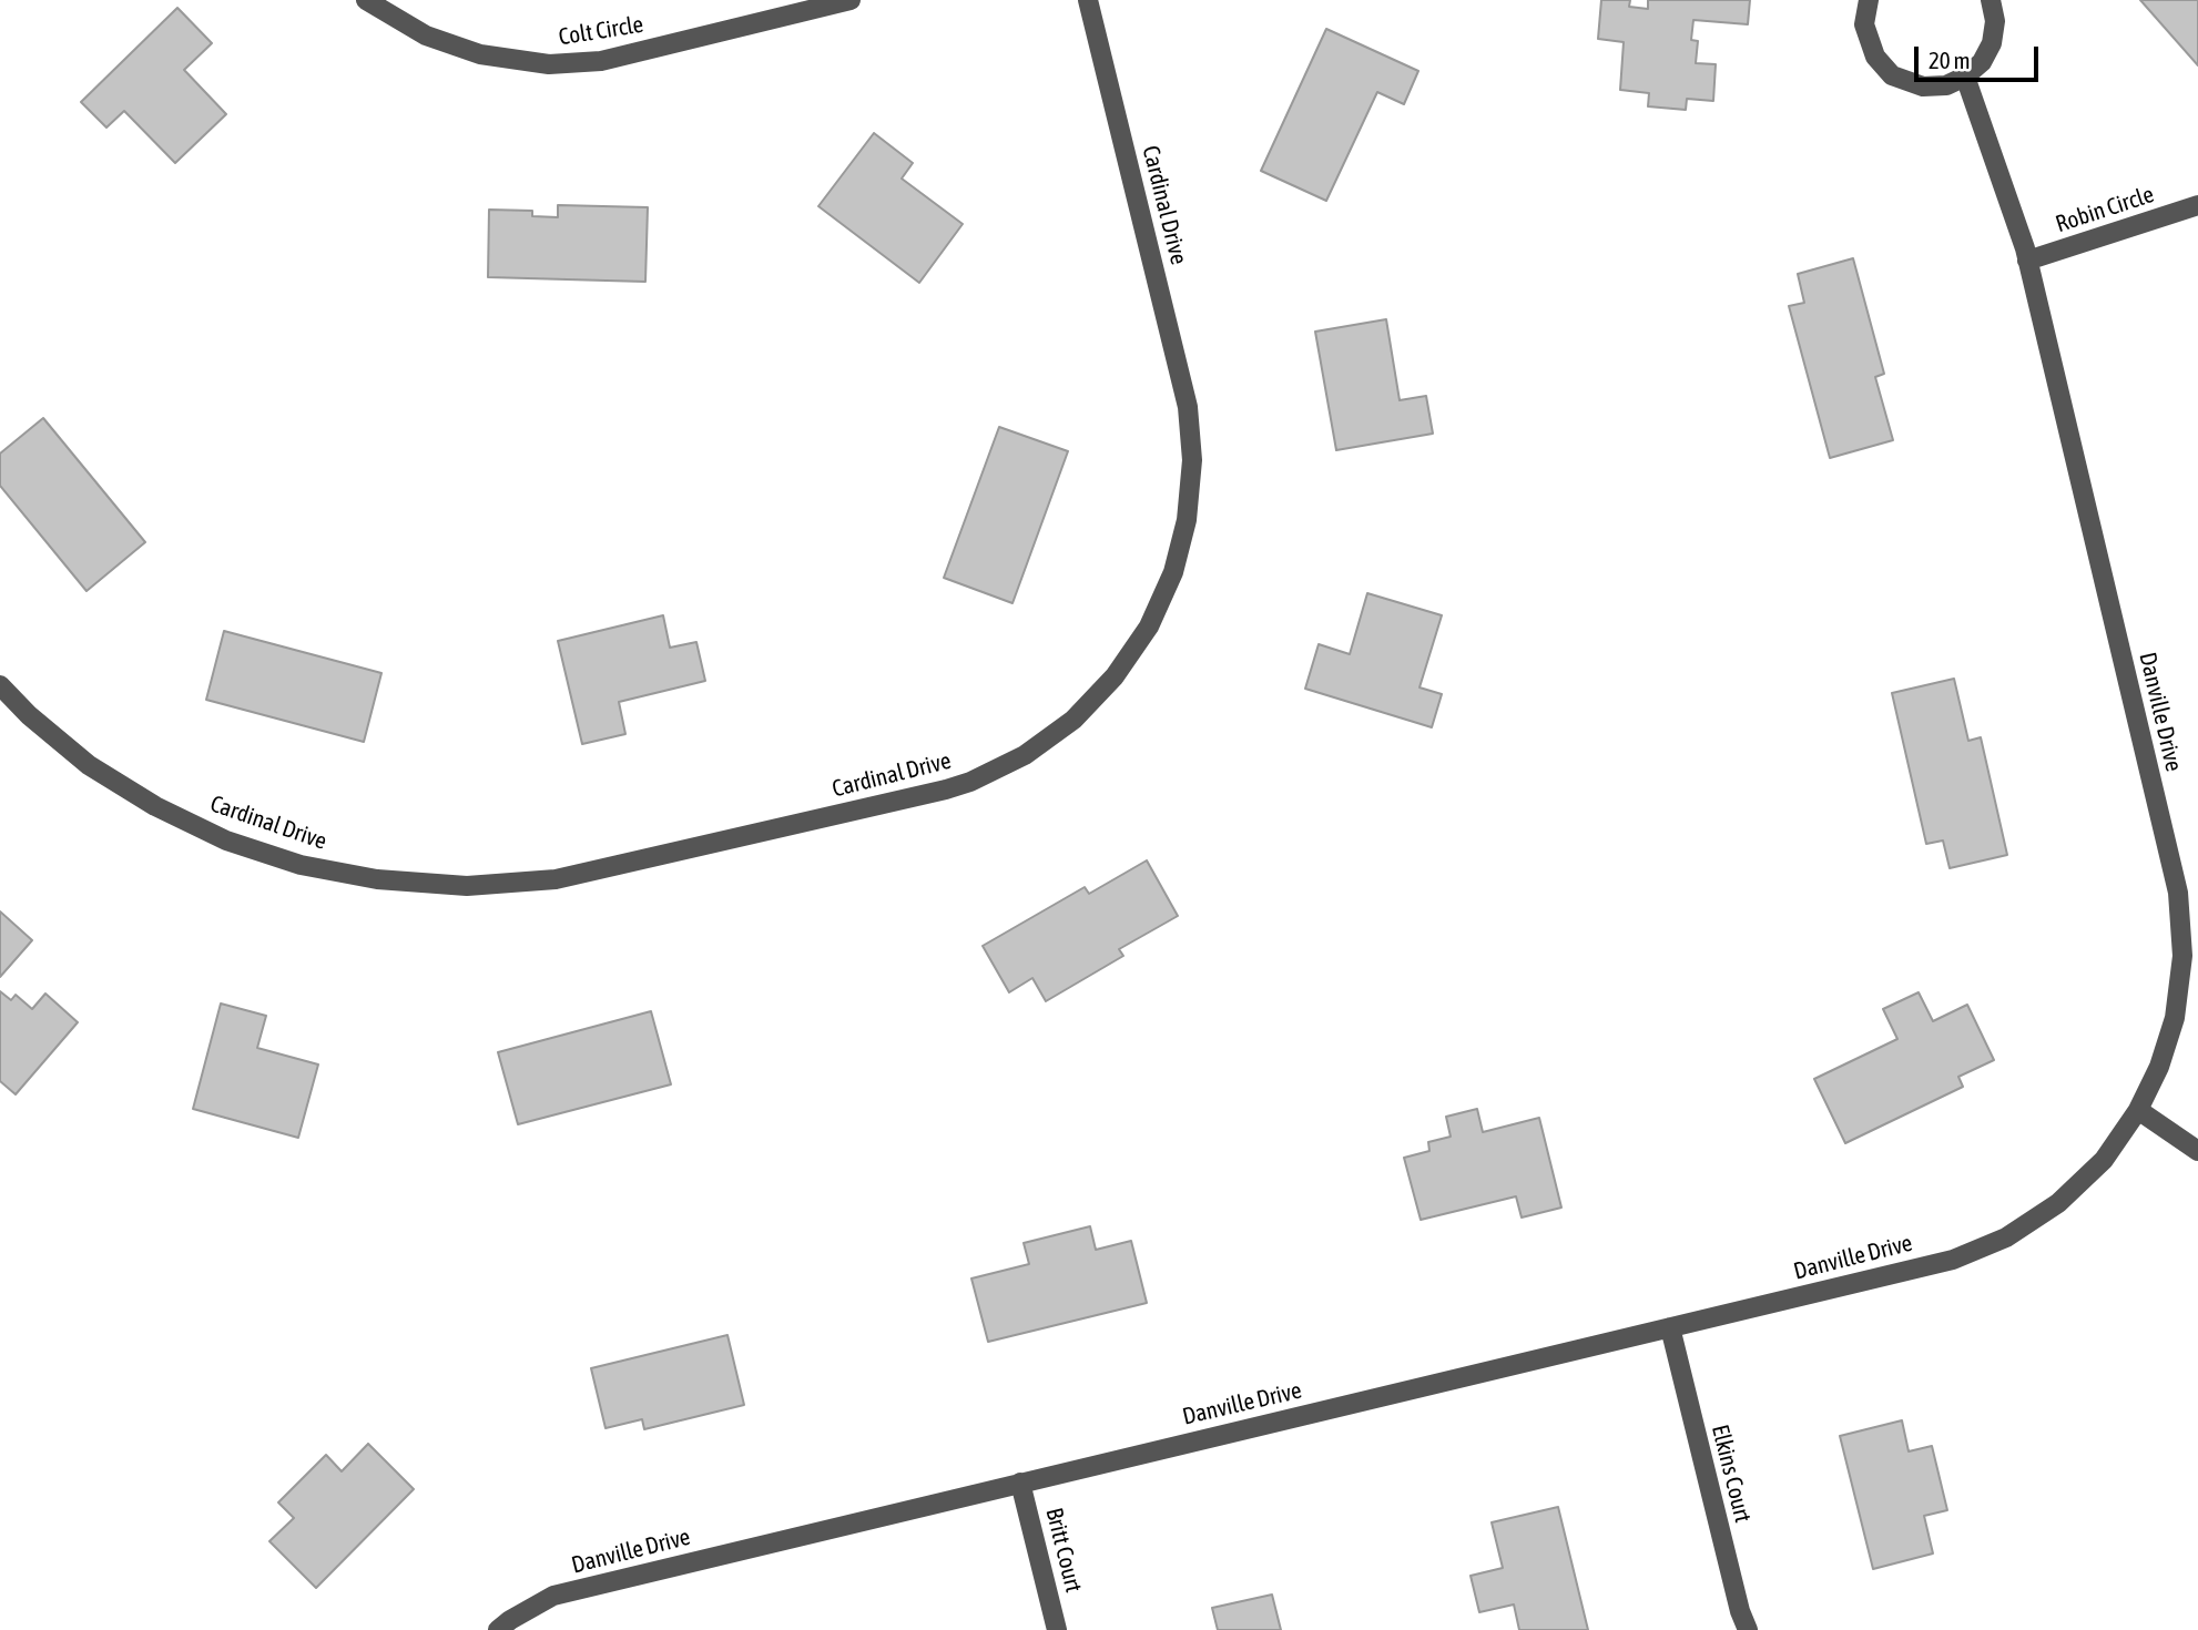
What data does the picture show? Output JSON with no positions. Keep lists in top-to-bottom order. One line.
{"streets":{"street":["Colt Circle","Cardinal Drive","Robin Circle","Danville Drive","Elkins Court","Britt Court"]},"crossings":[["Robin Circle","Danville Drive"],["Danville Drive","Elkins Court"],["Danville Drive","Britt Court"]],"scale_bar":"20 m"}
